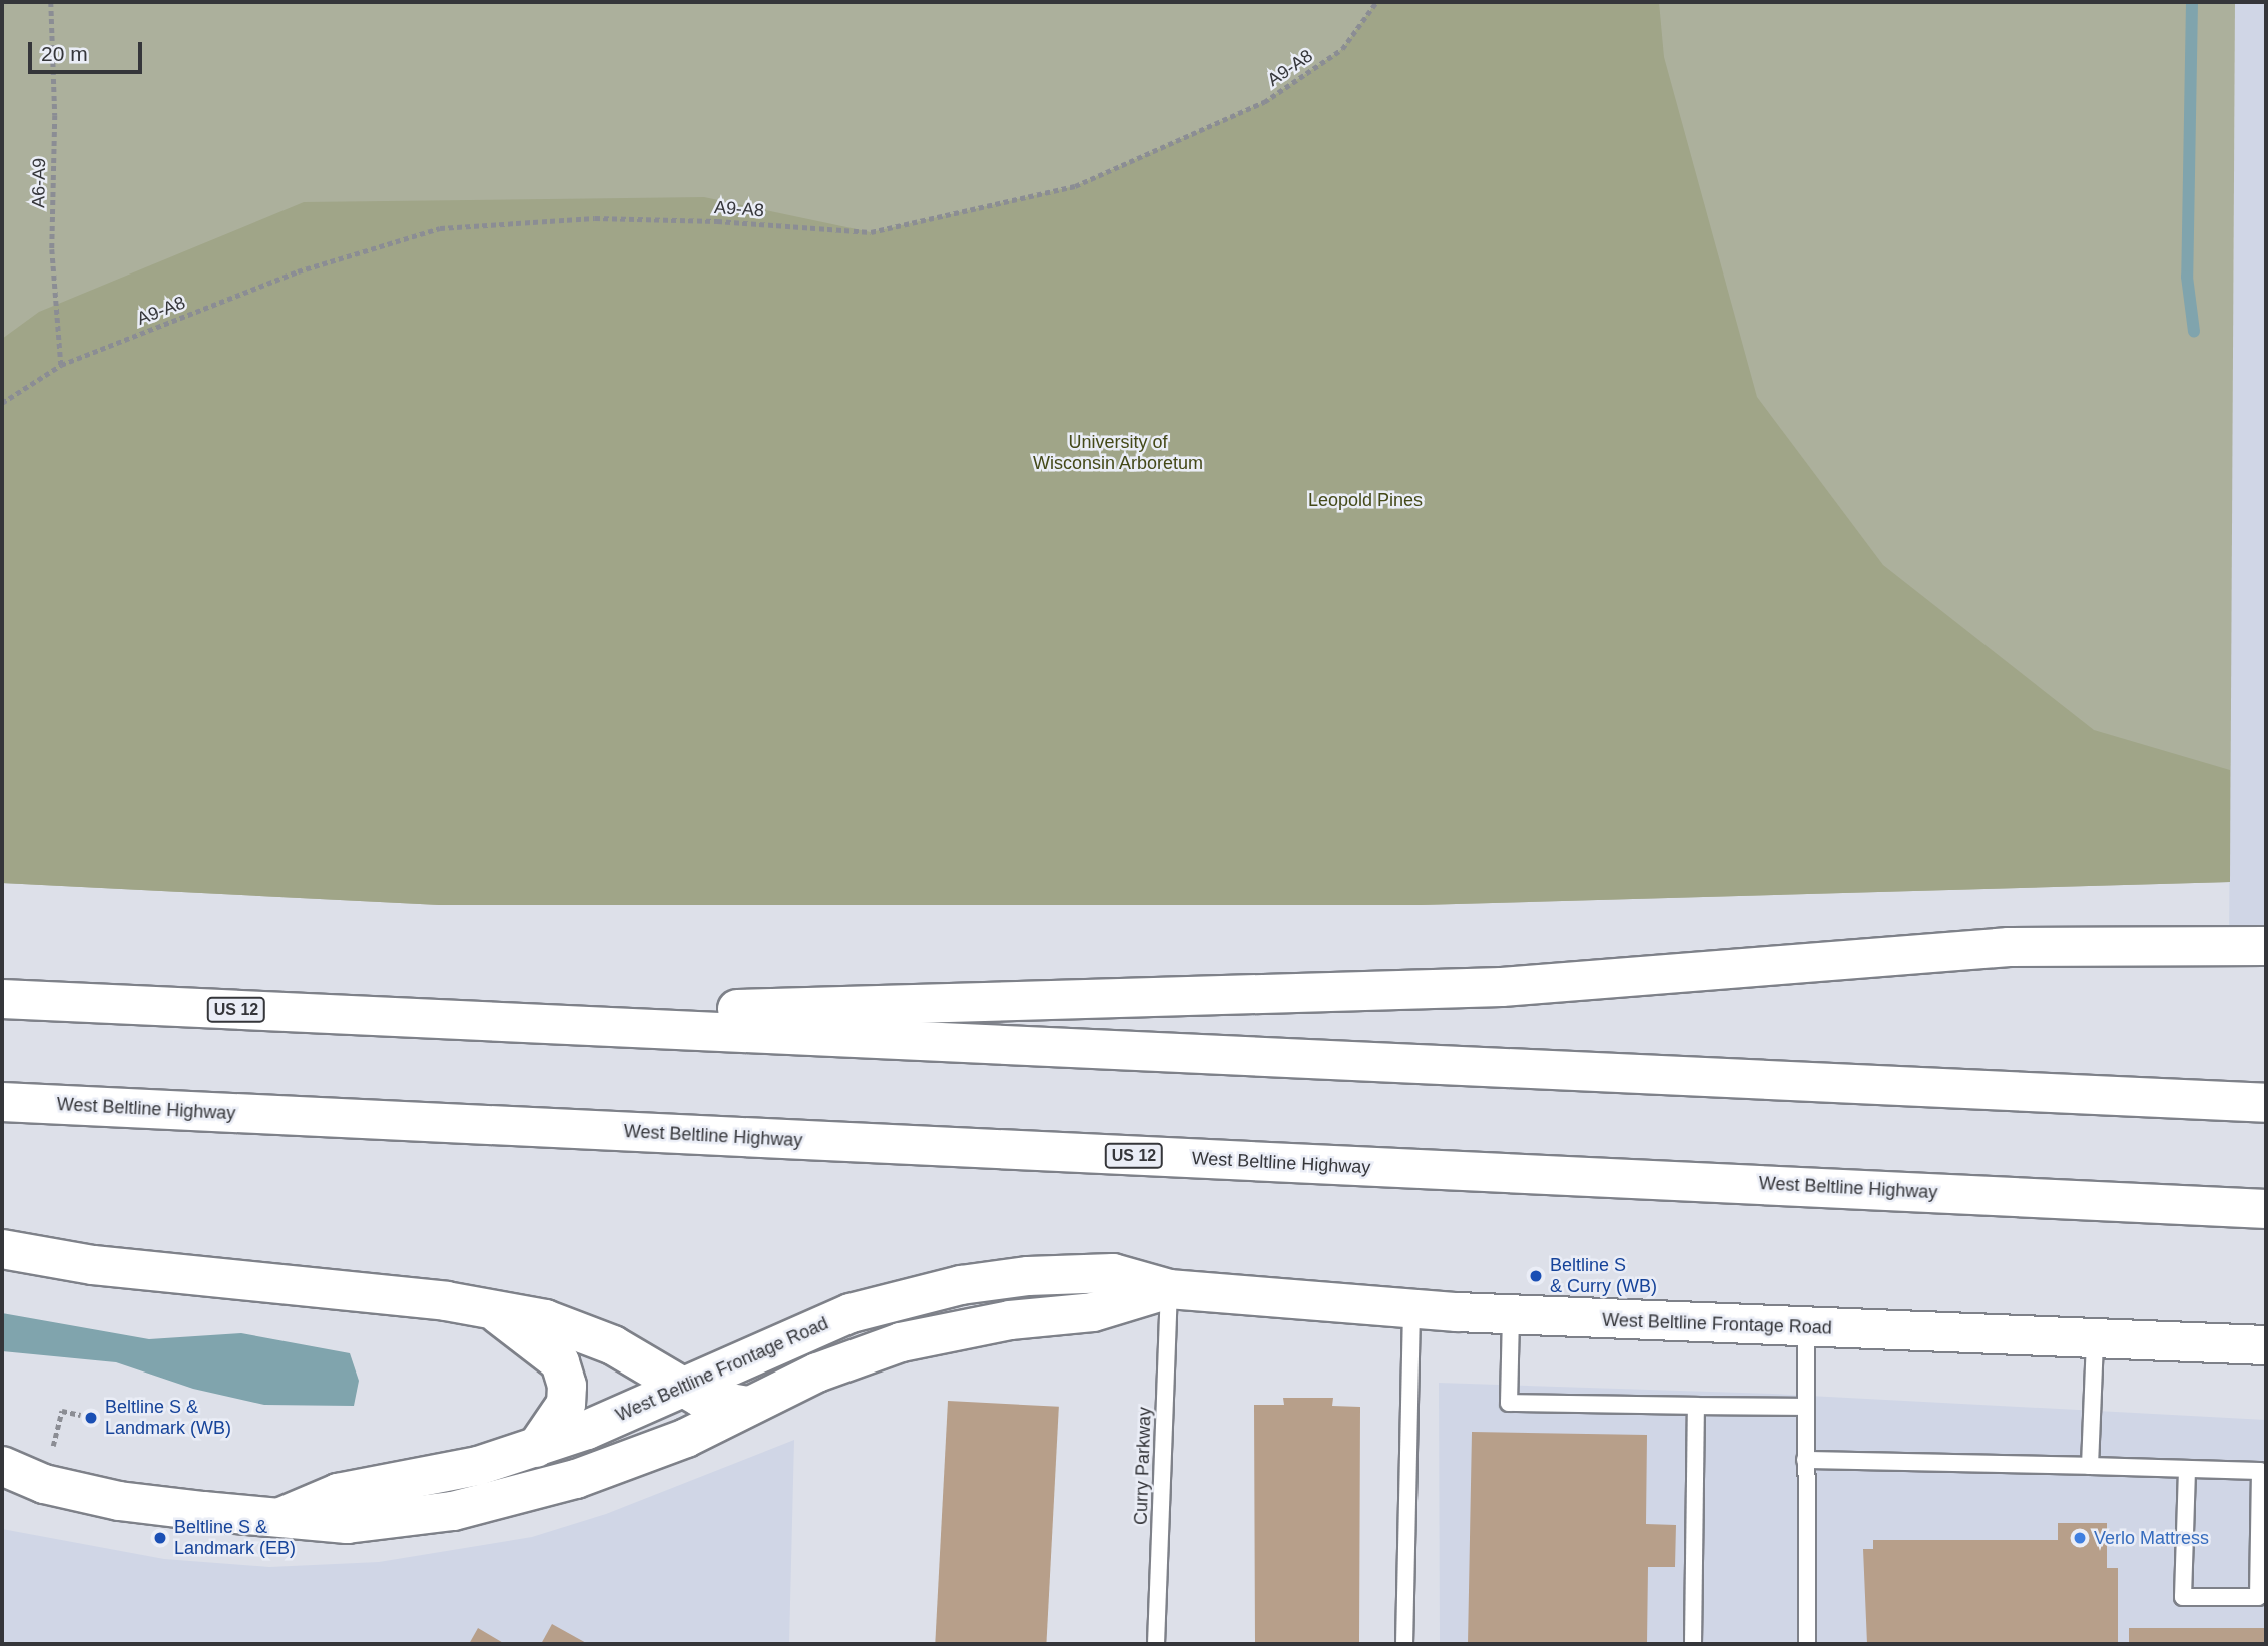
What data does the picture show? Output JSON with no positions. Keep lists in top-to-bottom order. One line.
{"streets":{"main road":["US 12","West Beltline Highway","West Beltline Frontage Road"],"lane":["Curry Parkway"],"path":["A9-A8","A6-A9"]},"crossings":[["A9-A8","A6-A9"],["West Beltline Frontage Road","Curry Parkway"]],"parks":["University of Wisconsin Arboretum","Leopold Pines"],"places":["Beltline S & Curry (WB)","Beltline S & Landmark (WB)","Beltline S & Landmark (EB)","Verlo Mattress"],"scale_bar":"20 m"}
